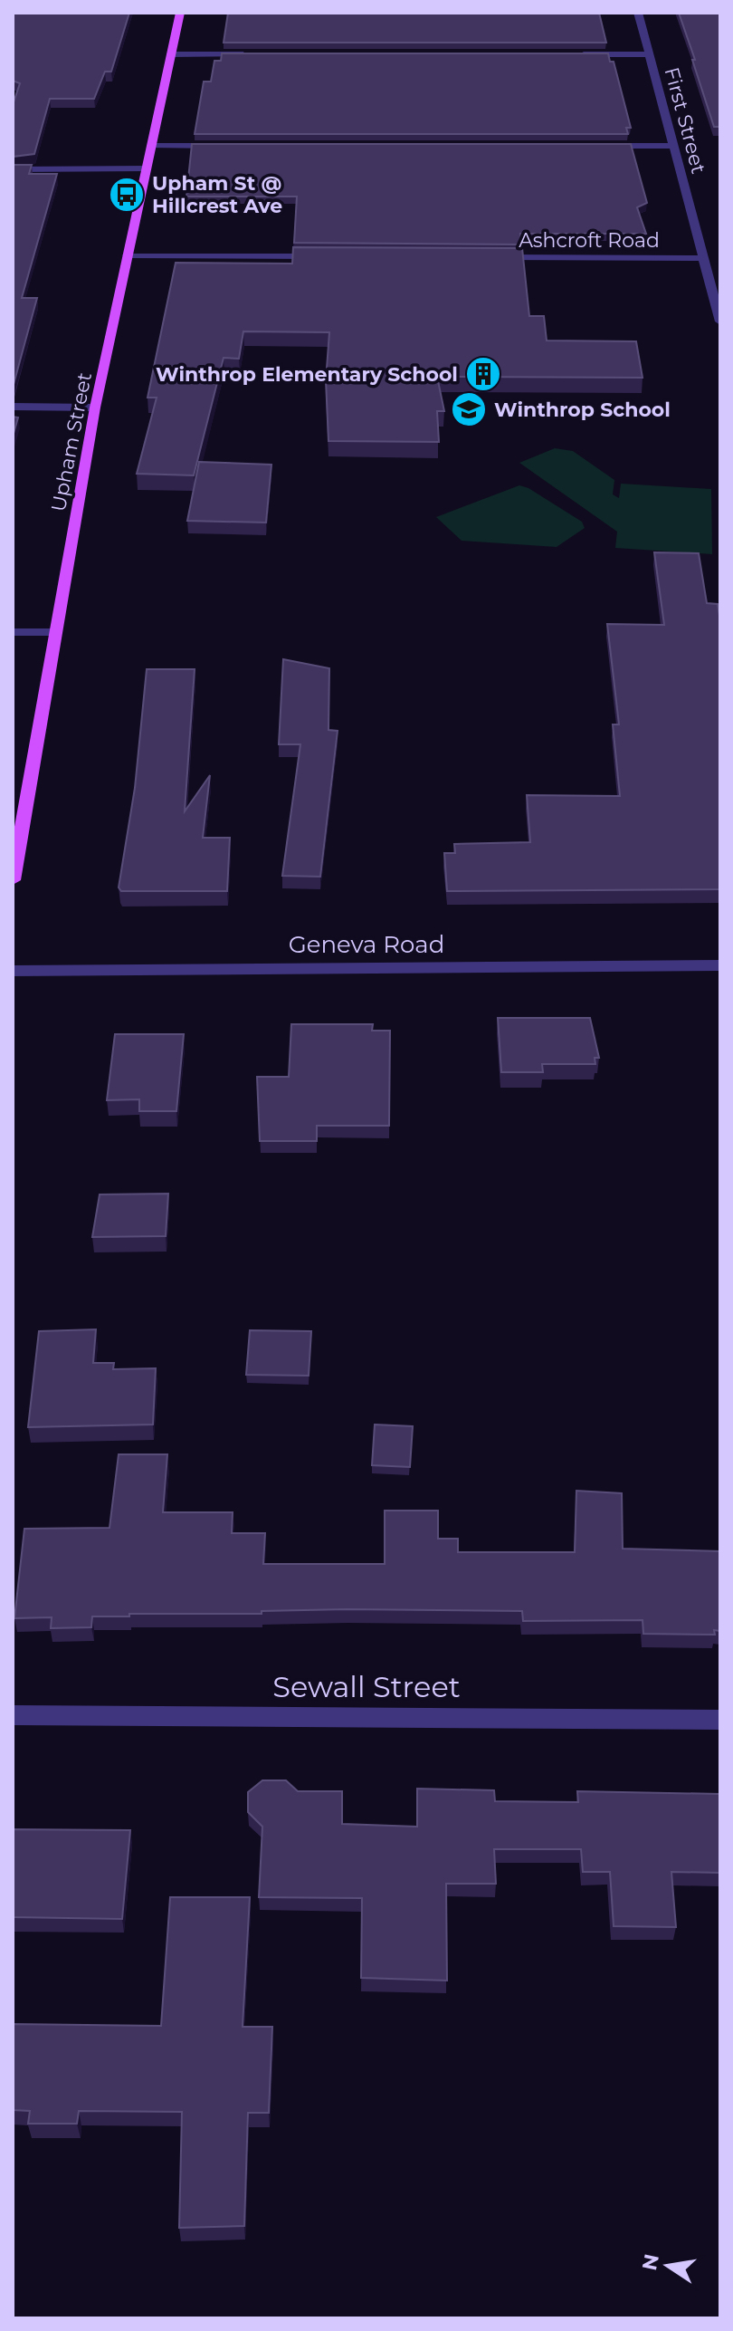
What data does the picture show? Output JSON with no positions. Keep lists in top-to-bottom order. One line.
{"streets":{"main road":["Upham Street"],"street":["First Street","Ashcroft Road","Geneva Road","Sewall Street"]},"crossings":[["First Street","Ashcroft Road"]],"places":{"bus stop":["Upham St @ Hillcrest Ave"],"building":["Winthrop Elementary School"],"school or university":["Winthrop School"]},"north":"left"}
